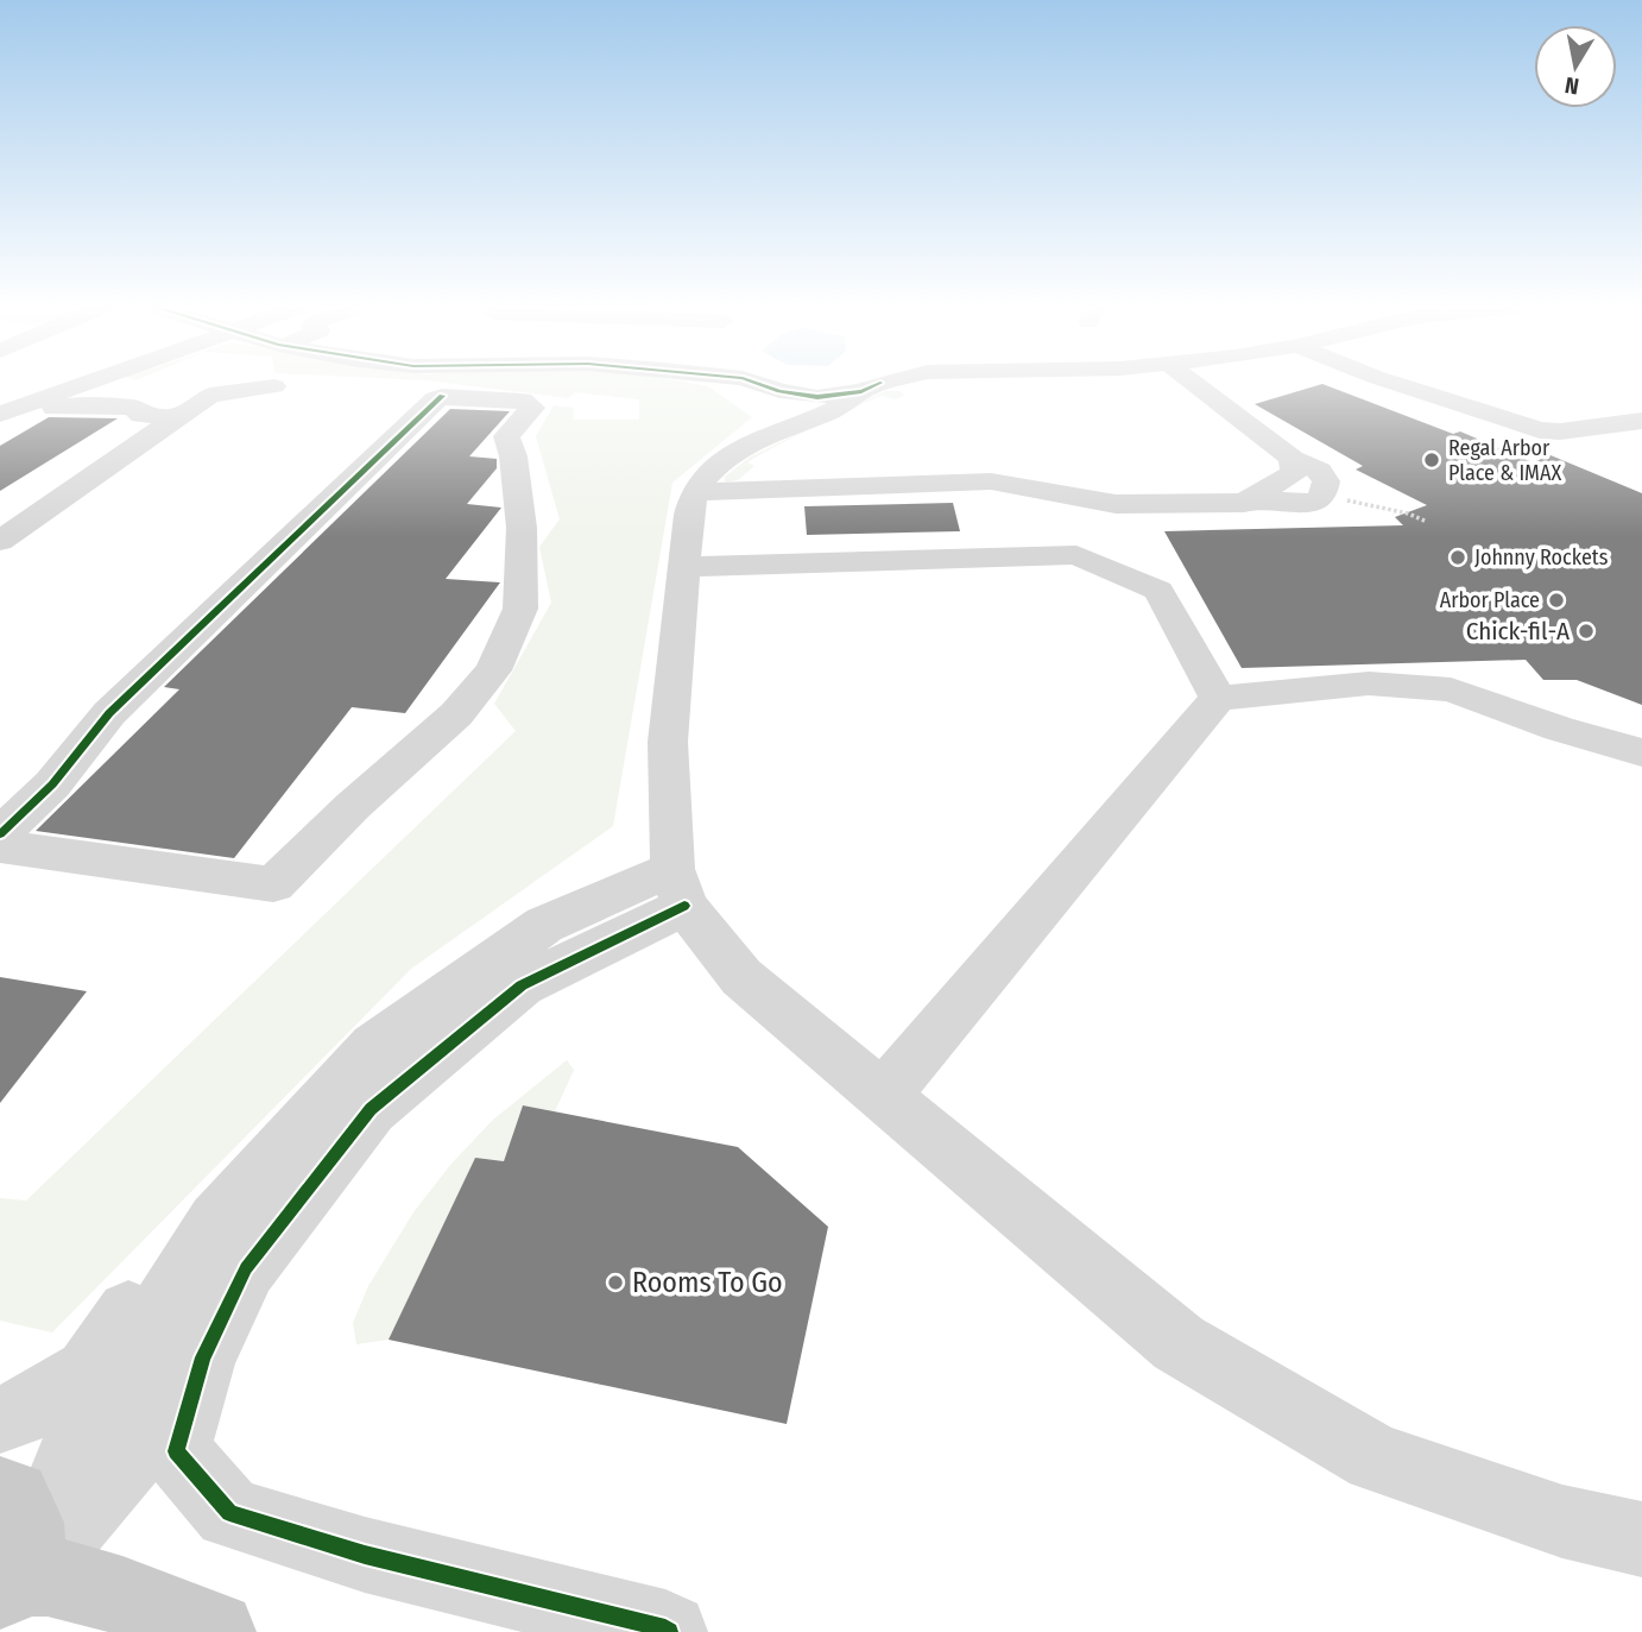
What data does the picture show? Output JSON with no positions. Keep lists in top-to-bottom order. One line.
{"places":["Regal Arbor Place & IMAX","Johnny Rockets","Arbor Place","Chick-fil-A","Rooms To Go"],"north":"bottom"}
